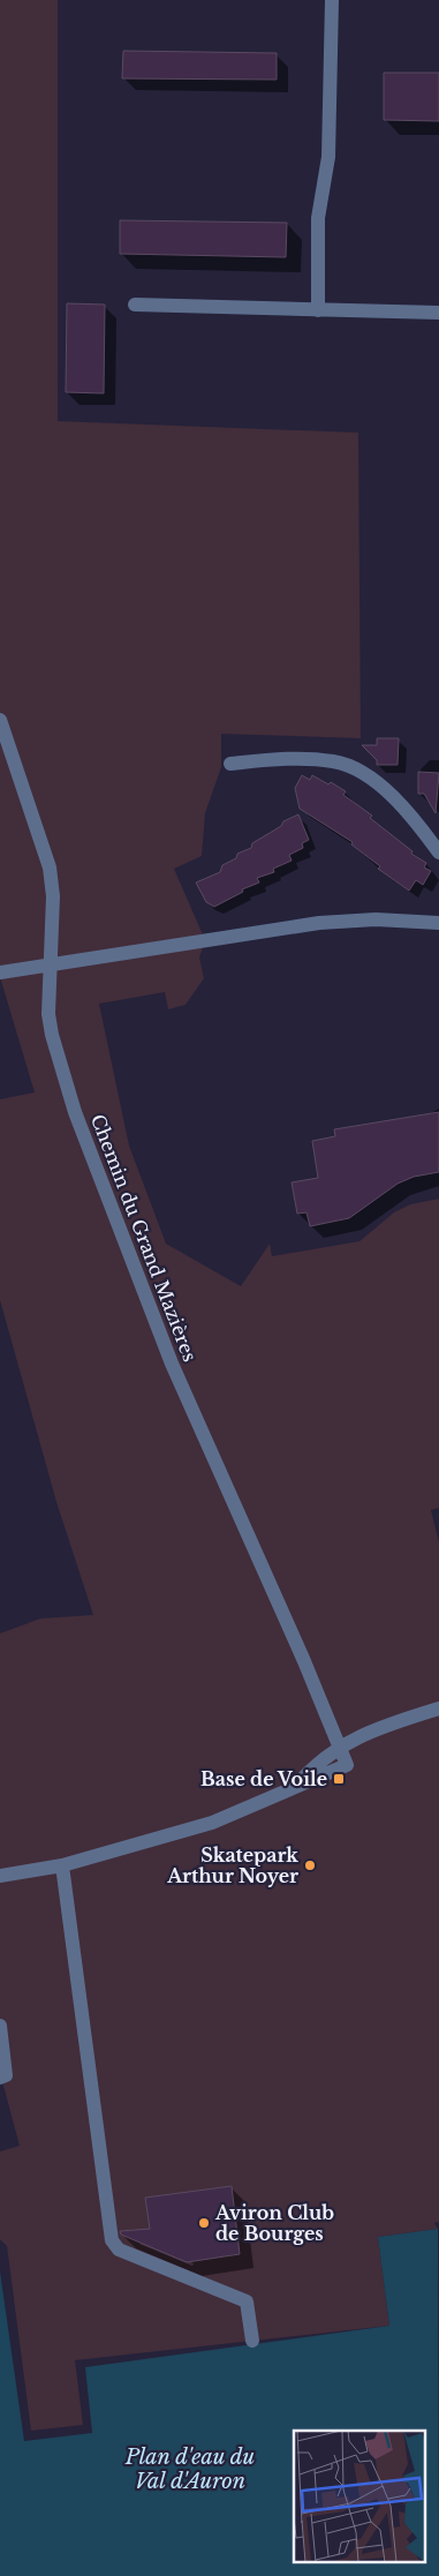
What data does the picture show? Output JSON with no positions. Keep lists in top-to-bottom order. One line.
{"streets":{"street":["Chemin du Grand Mazières"]},"water":["Plan d'eau du Val d'Auron"],"places":{"transit":["Base de Voile"],"other":["Skatepark Arthur Noyer","Aviron Club de Bourges"]}}
